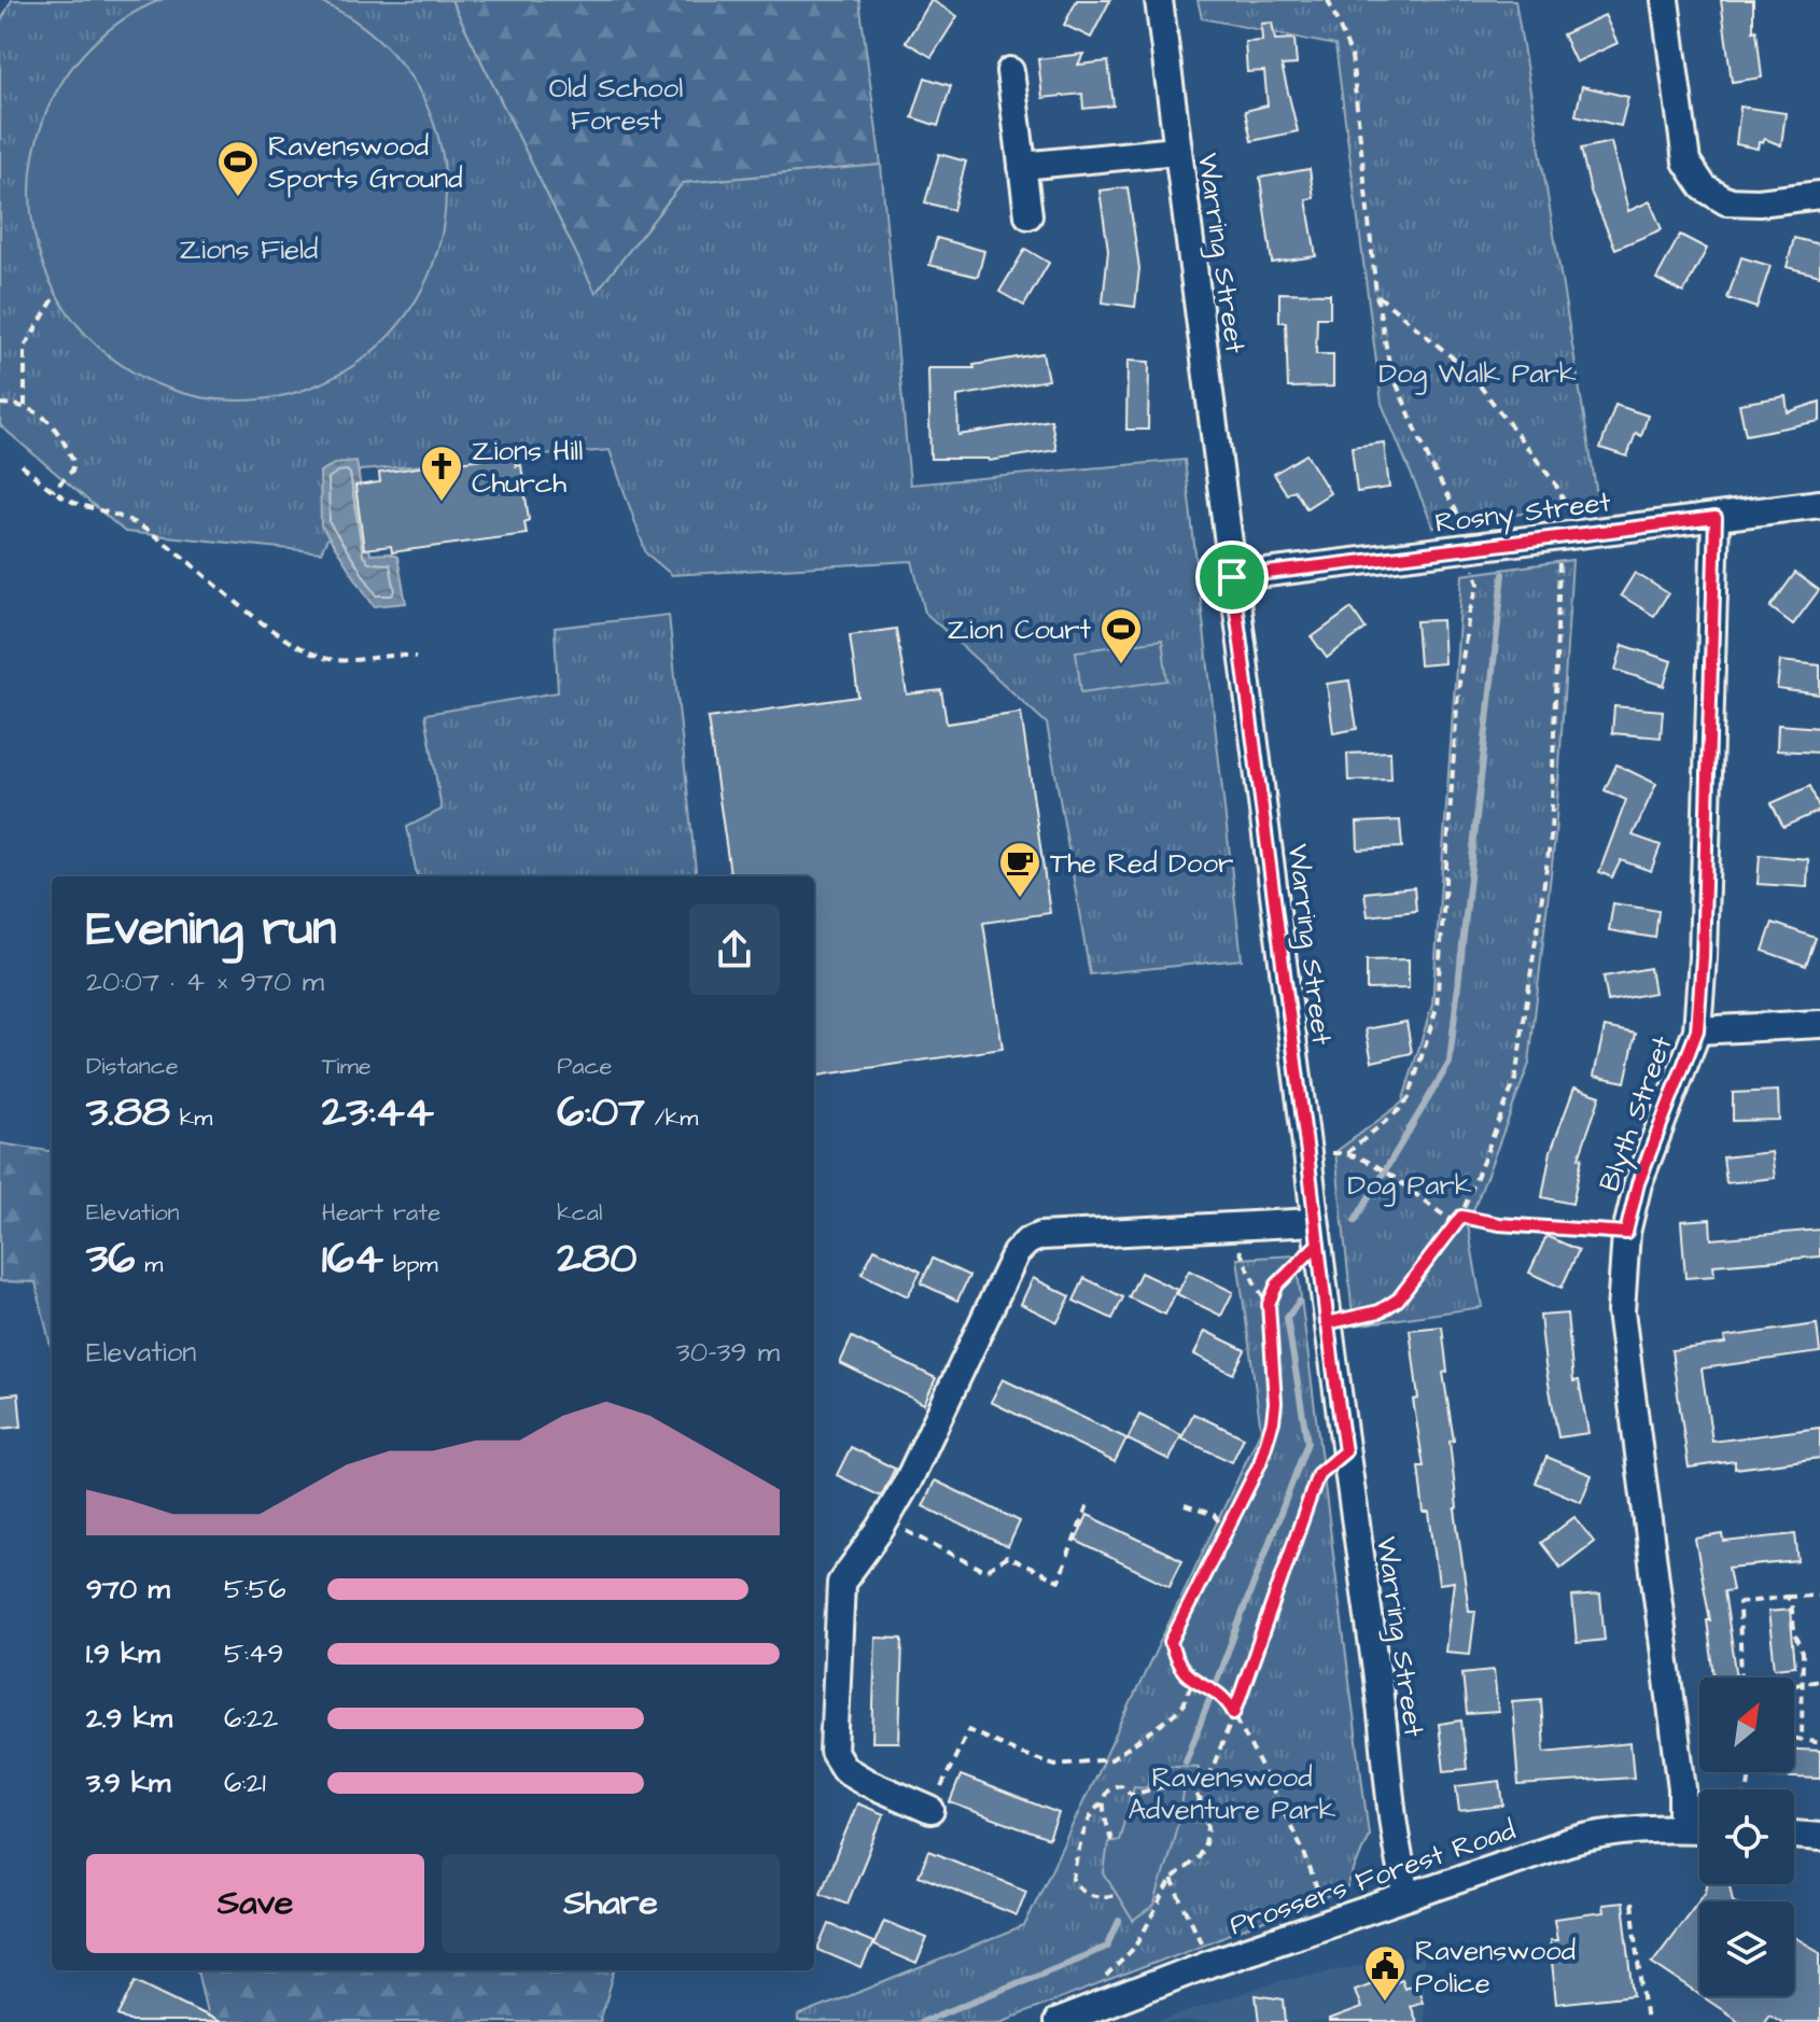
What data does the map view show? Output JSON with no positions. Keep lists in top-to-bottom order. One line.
{"streets":{"street":["Warring Street","Rosny Street","Blyth Street","Prossers Forest Road"]},"crossings":[["Warring Street","Rosny Street"],["Warring Street","Prossers Forest Road"],["Rosny Street","Blyth Street"],["Blyth Street","Prossers Forest Road"]],"parks":["Old School Forest","Zions Field","Dog Walk Park","Dog Park","Ravenswood Adventure Park"],"places":{"sports":["Ravenswood Sports Ground","Zion Court"],"church":["Zions Hill Church"],"cafe":["The Red Door"],"public building":["Ravenswood Police"]},"north":"top right","page":{"heading":["Evening run","20:07 · 4 × 970 m"],"stats":[["Distance","3.88 km"],["Time","23:44"],["Pace","6:07 /km"],["Elevation","36 m"],["Heart rate","164 bpm"],["kcal","280"]],"chart":["Elevation","30–39 m"],"list":[{"name":"970 m","note":"5:56"},{"name":"1.9 km","note":"5:49"},{"name":"2.9 km","note":"6:22"},{"name":"3.9 km","note":"6:21"}],"buttons":["Save","Share"]}}
